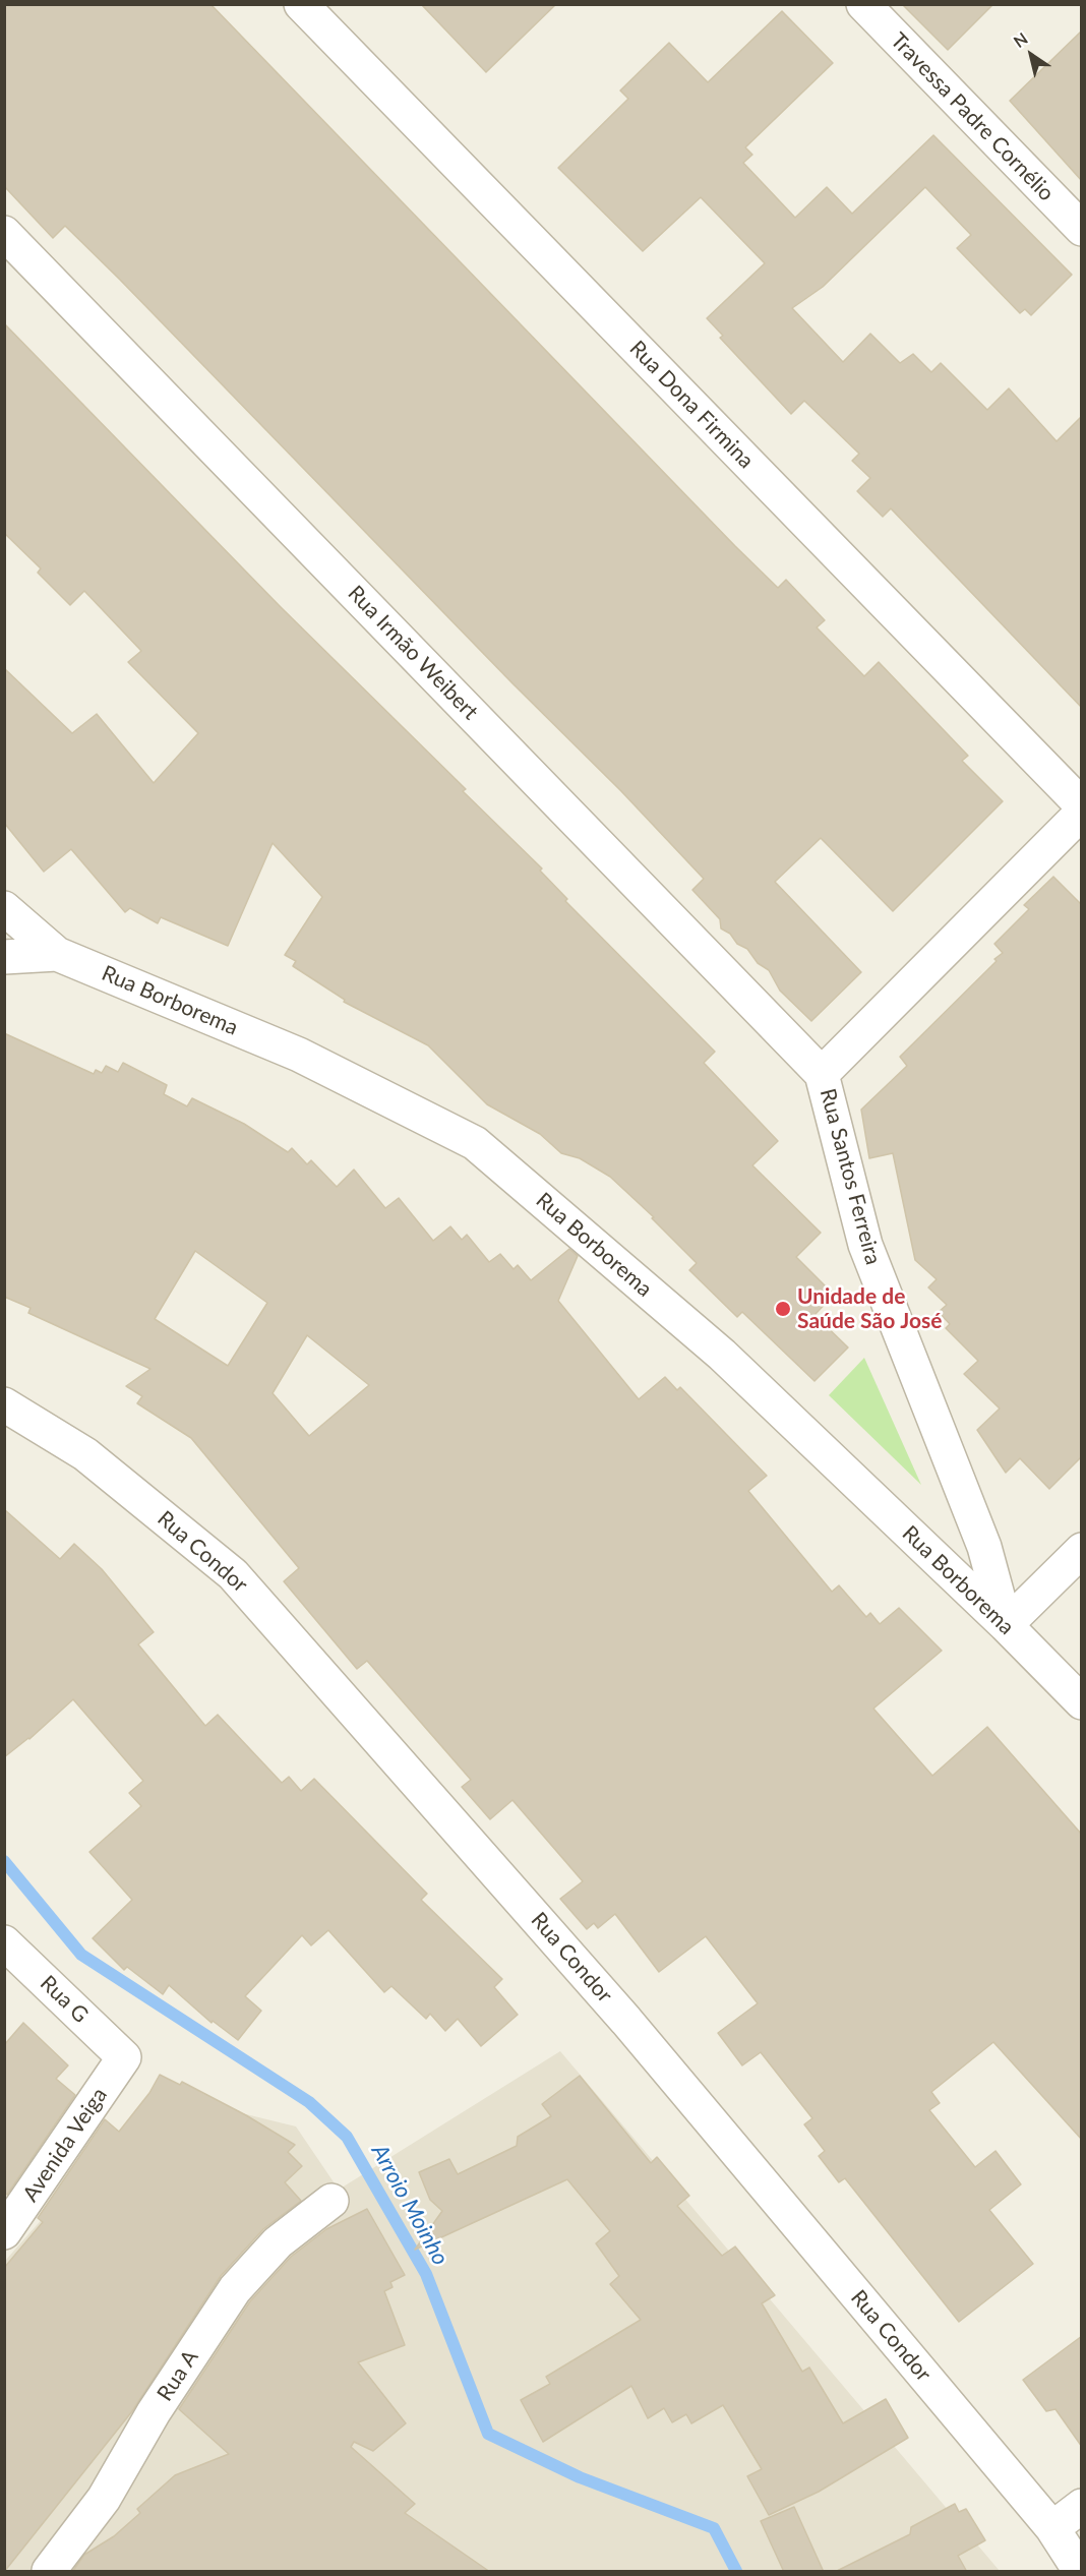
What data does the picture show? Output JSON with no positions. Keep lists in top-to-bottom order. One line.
{"streets":{"street":["Travessa Padre Cornélio","Rua Dona Firmina","Rua Irmão Weibert","Rua Borborema","Rua Santos Ferreira","Rua Condor","Rua G","Avenida Veiga","Rua A"]},"crossings":[["Rua Irmão Weibert","Rua Santos Ferreira"],["Rua Borborema","Rua Santos Ferreira"],["Rua G","Avenida Veiga"]],"water":["Arroio Moinho"],"places":["Unidade de Saúde São José"],"north":"top left"}
